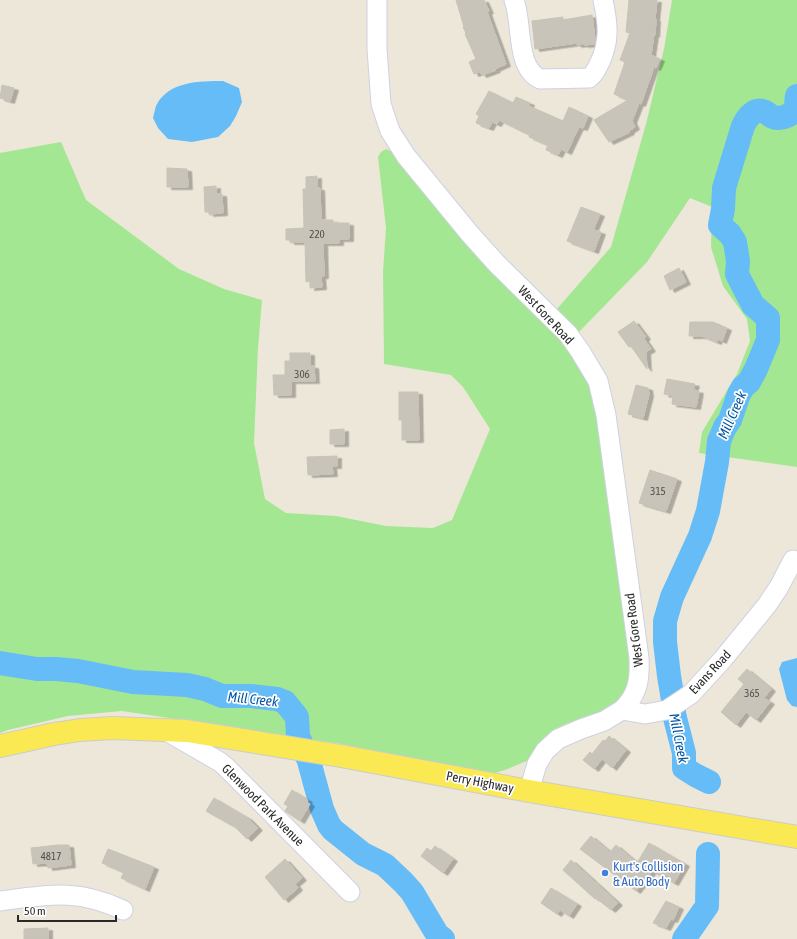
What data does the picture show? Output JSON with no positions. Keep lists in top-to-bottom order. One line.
{"streets":{"main road":["Perry Highway","Glenwood Park Avenue"],"street":["West Gore Road","Evans Road"]},"crossings":[["West Gore Road","Evans Road"],["Perry Highway","Glenwood Park Avenue"]],"water":["Mill Creek"],"places":["Kurt's Collision & Auto Body"],"house_numbers":["220","306","315","365","4817"],"scale_bar":"50 m"}
